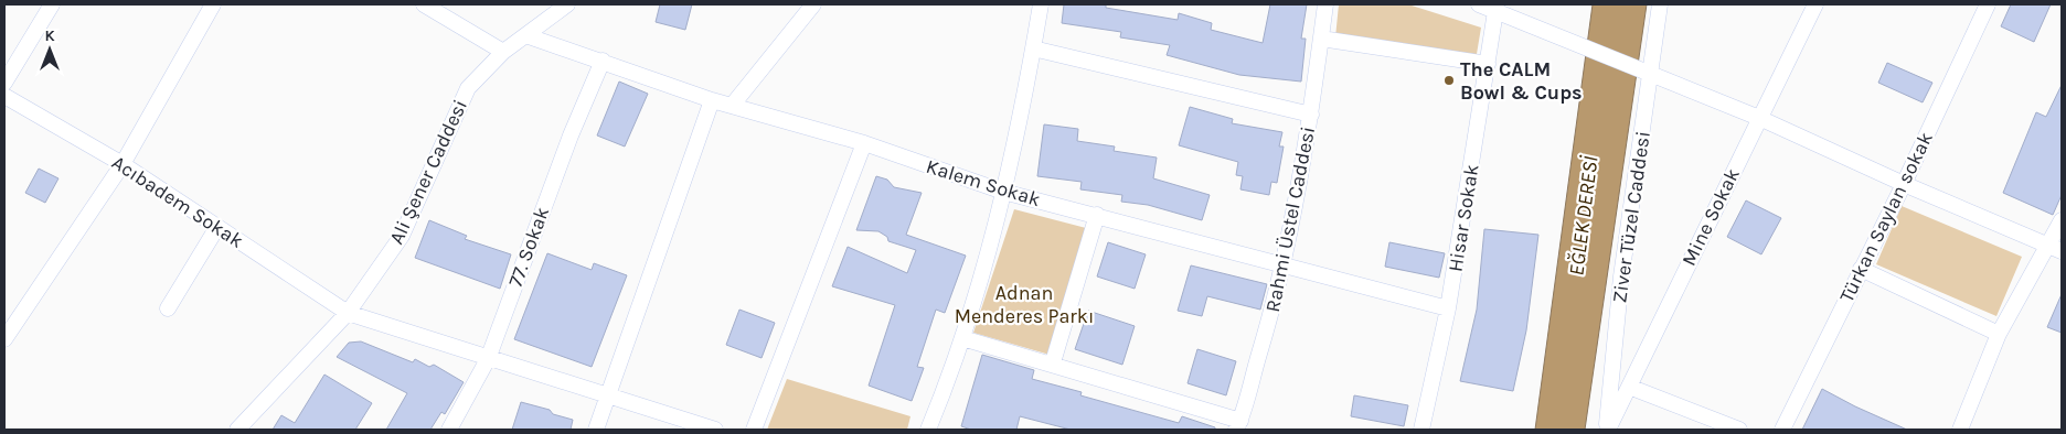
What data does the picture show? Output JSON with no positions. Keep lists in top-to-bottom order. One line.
{"streets":{"street":["Ali Şener Caddesi","Kalem Sokak","Acıbadem Sokak","Ziver Tüzel Caddesi","Mine Sokak","Türkan Saylan sokak","Hisar Sokak","Rahmi Üstel Caddesi","77. Sokak"]},"crossings":[["Ali Şener Caddesi","Kalem Sokak"],["Ali Şener Caddesi","Acıbadem Sokak"],["Kalem Sokak","Hisar Sokak"],["Kalem Sokak","Rahmi Üstel Caddesi"],["Kalem Sokak","77. Sokak"],["Acıbadem Sokak","77. Sokak"],["Ziver Tüzel Caddesi","Mine Sokak"]],"water":["EĞLEK DERESİ"],"parks":["Adnan Menderes Parkı"],"places":["The CALM Bowl & Cups"],"north":"top"}
